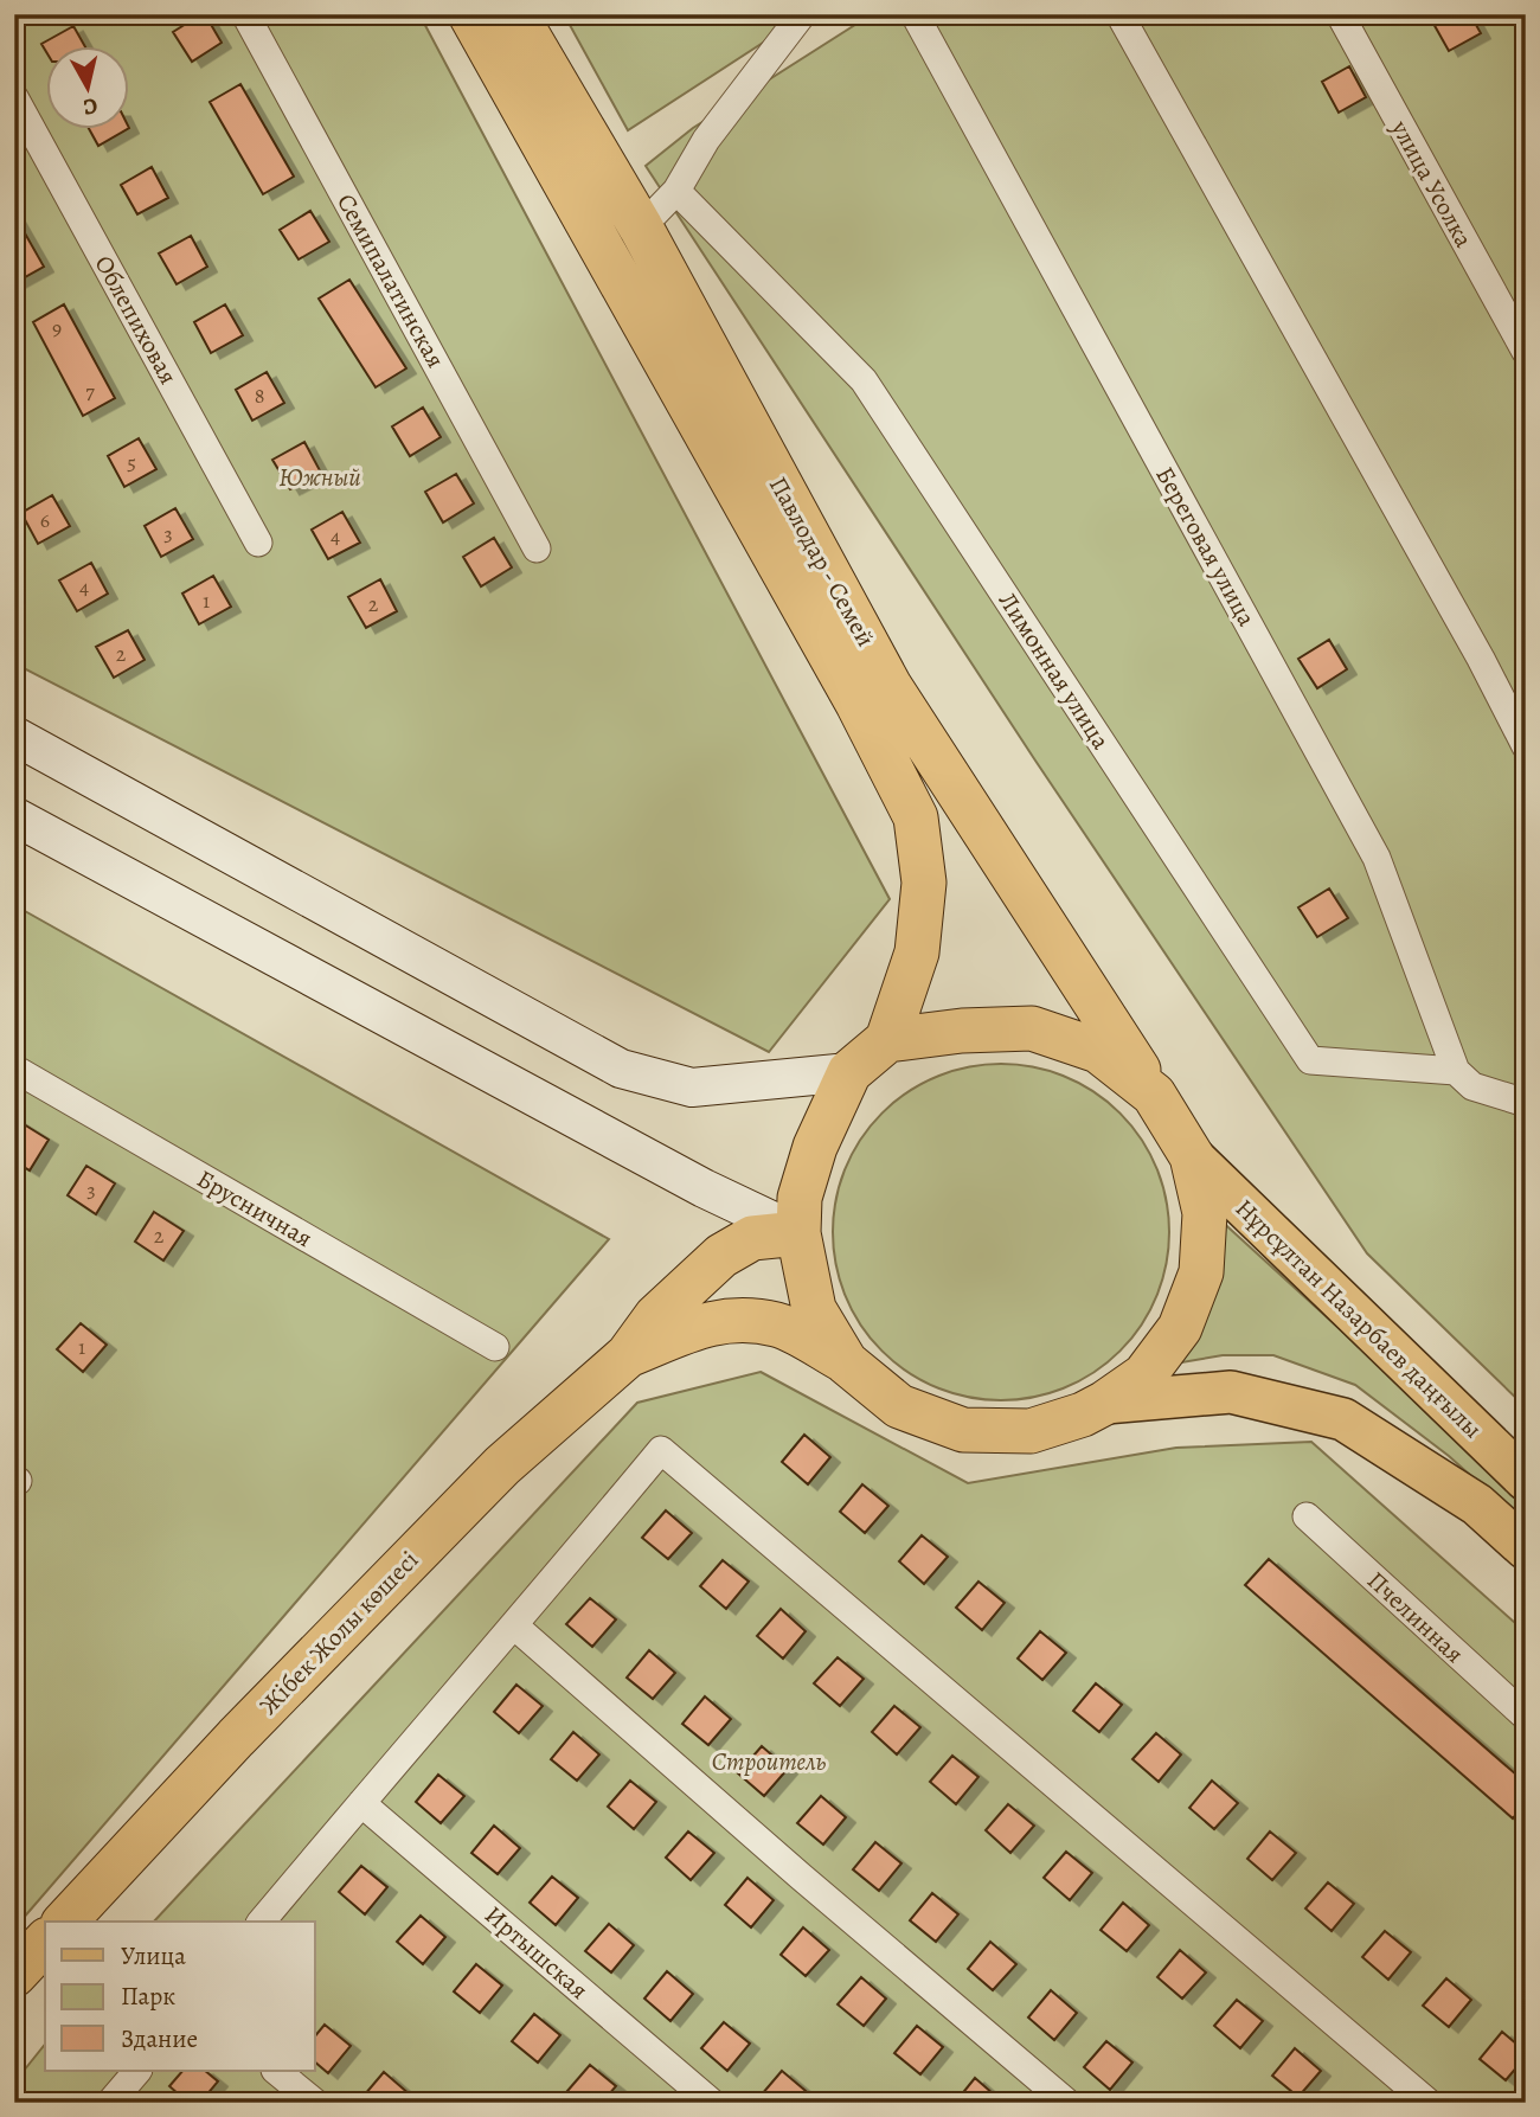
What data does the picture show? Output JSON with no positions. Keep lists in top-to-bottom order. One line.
{"streets":{"highway":["Павлодар - Семей","Жібек Жолы көшесі"],"main road":["Нұрсұлтан Назарбаев даңғылы"],"street":["улица Усолка","Семипалатинская","Облепиховая","Береговая улица","Лимонная улица","Брусничная","Пчелинная","Иртышская"]},"crossings":[["Береговая улица","Лимонная улица"],["Павлодар - Семей","Нұрсұлтан Назарбаев даңғылы"],["Павлодар - Семей","Жібек Жолы көшесі"]],"parks":["Южный","Строитель"],"house_numbers":["9","7","8","5","6","3","4","4","1","2","2","3","2","1"],"legend":["Улица","Парк","Здание"],"north":"bottom"}
